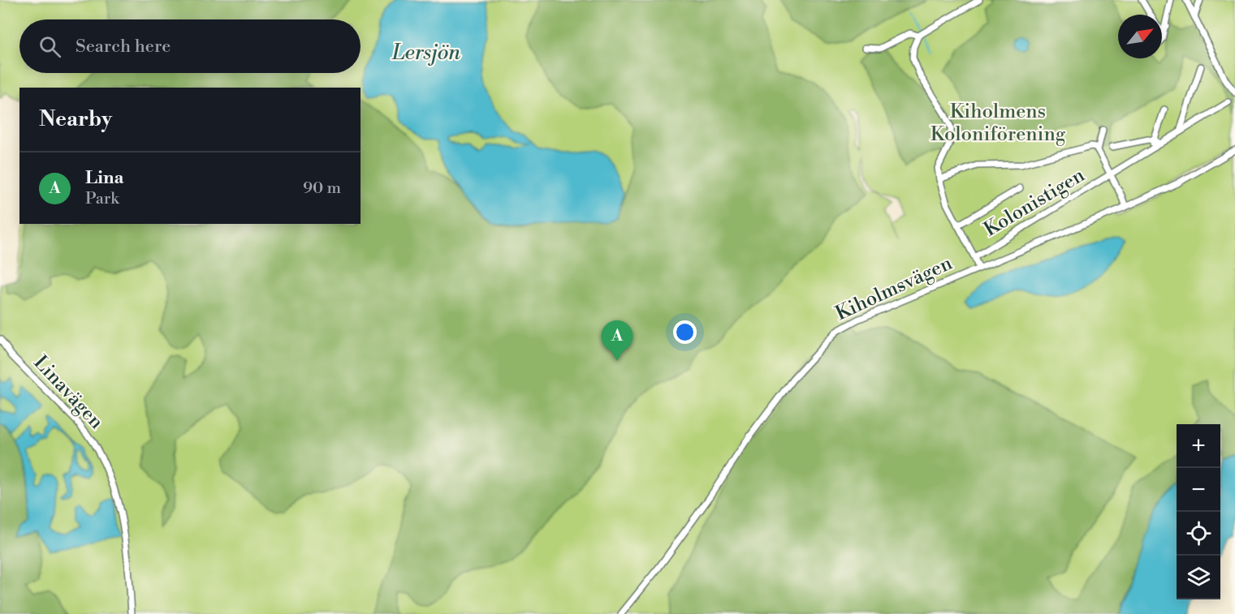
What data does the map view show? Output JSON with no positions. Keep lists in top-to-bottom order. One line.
{"streets":{"street":["Kolonistigen","Kiholmsvägen","Linavägen"]},"water":["Lersjön"],"parks":["Kiholmens Koloniförening"],"north":"top right","page":{"search":"Search here","heading":"Nearby","list":[{"mark":"A","name":"Lina","note":"Park","value":"90 m"}],"pins":"A","map_buttons":["+","−"]}}
